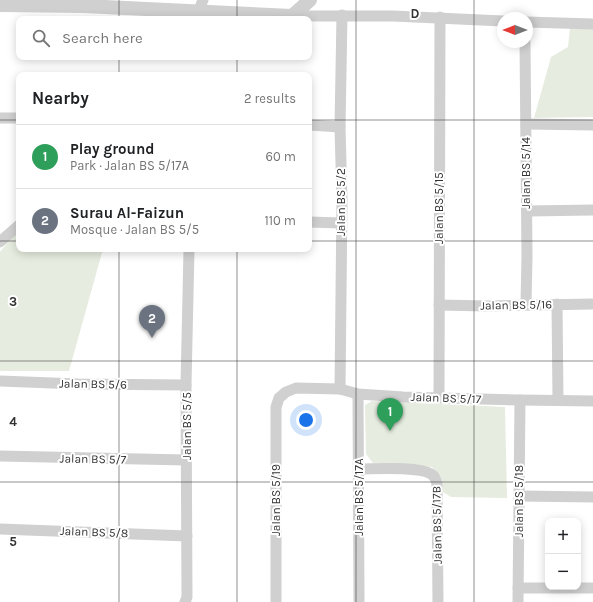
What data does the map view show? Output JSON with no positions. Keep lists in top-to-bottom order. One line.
{"streets":{"street":["Jalan BS 5/14","Jalan BS 5/2","Jalan BS 5/15","Jalan BS 5/16","Jalan BS 5/6","Jalan BS 5/17","Jalan BS 5/5","Jalan BS 5/7","Jalan BS 5/17A","Jalan BS 5/19","Jalan BS 5/18","Jalan BS 5/17B","Jalan BS 5/8"]},"crossings":[["Jalan BS 5/14","Jalan BS 5/16"],["Jalan BS 5/2","Jalan BS 5/17"],["Jalan BS 5/15","Jalan BS 5/16"],["Jalan BS 5/15","Jalan BS 5/17"],["Jalan BS 5/6","Jalan BS 5/5"],["Jalan BS 5/17","Jalan BS 5/17A"],["Jalan BS 5/17","Jalan BS 5/19"],["Jalan BS 5/17","Jalan BS 5/18"],["Jalan BS 5/5","Jalan BS 5/7"],["Jalan BS 5/5","Jalan BS 5/8"],["Jalan BS 5/17A","Jalan BS 5/17B"]],"north":"left","page":{"search":"Search here","heading":["Nearby","2 results"],"list":[{"mark":"1","name":"Play ground","note":"Park · Jalan BS 5/17A","value":"60 m"},{"mark":"2","name":"Surau Al-Faizun","note":"Mosque · Jalan BS 5/5","value":"110 m"}],"pins":["2","1"],"map_buttons":["+","−"]},"grid":{"columns":["D"],"rows":["3","4","5"]}}
